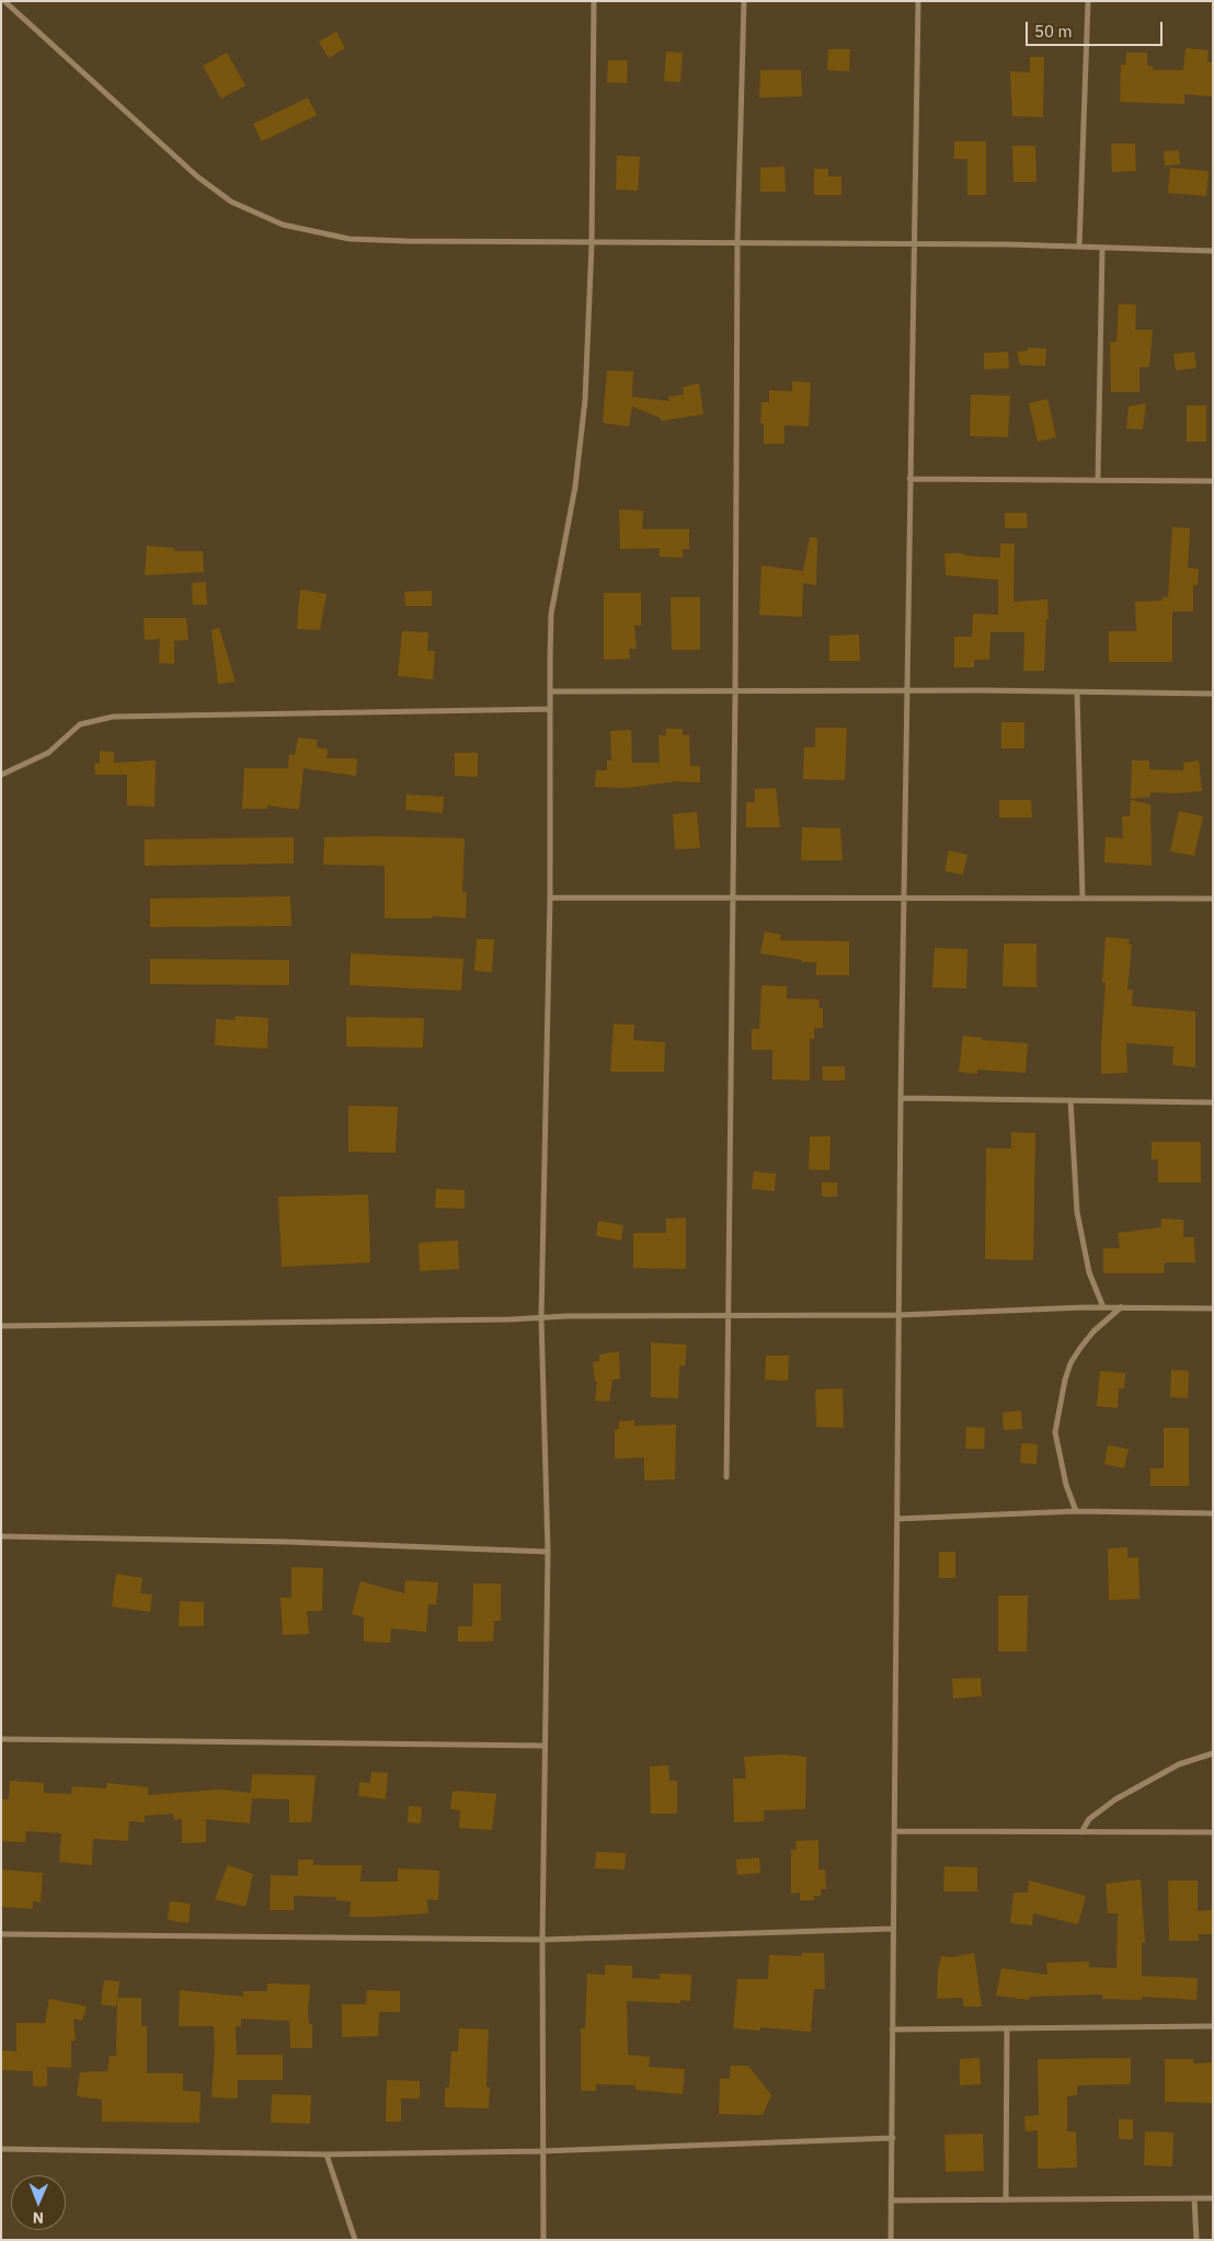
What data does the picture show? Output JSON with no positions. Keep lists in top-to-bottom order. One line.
{"scale_bar":"50 m","north":"bottom"}
